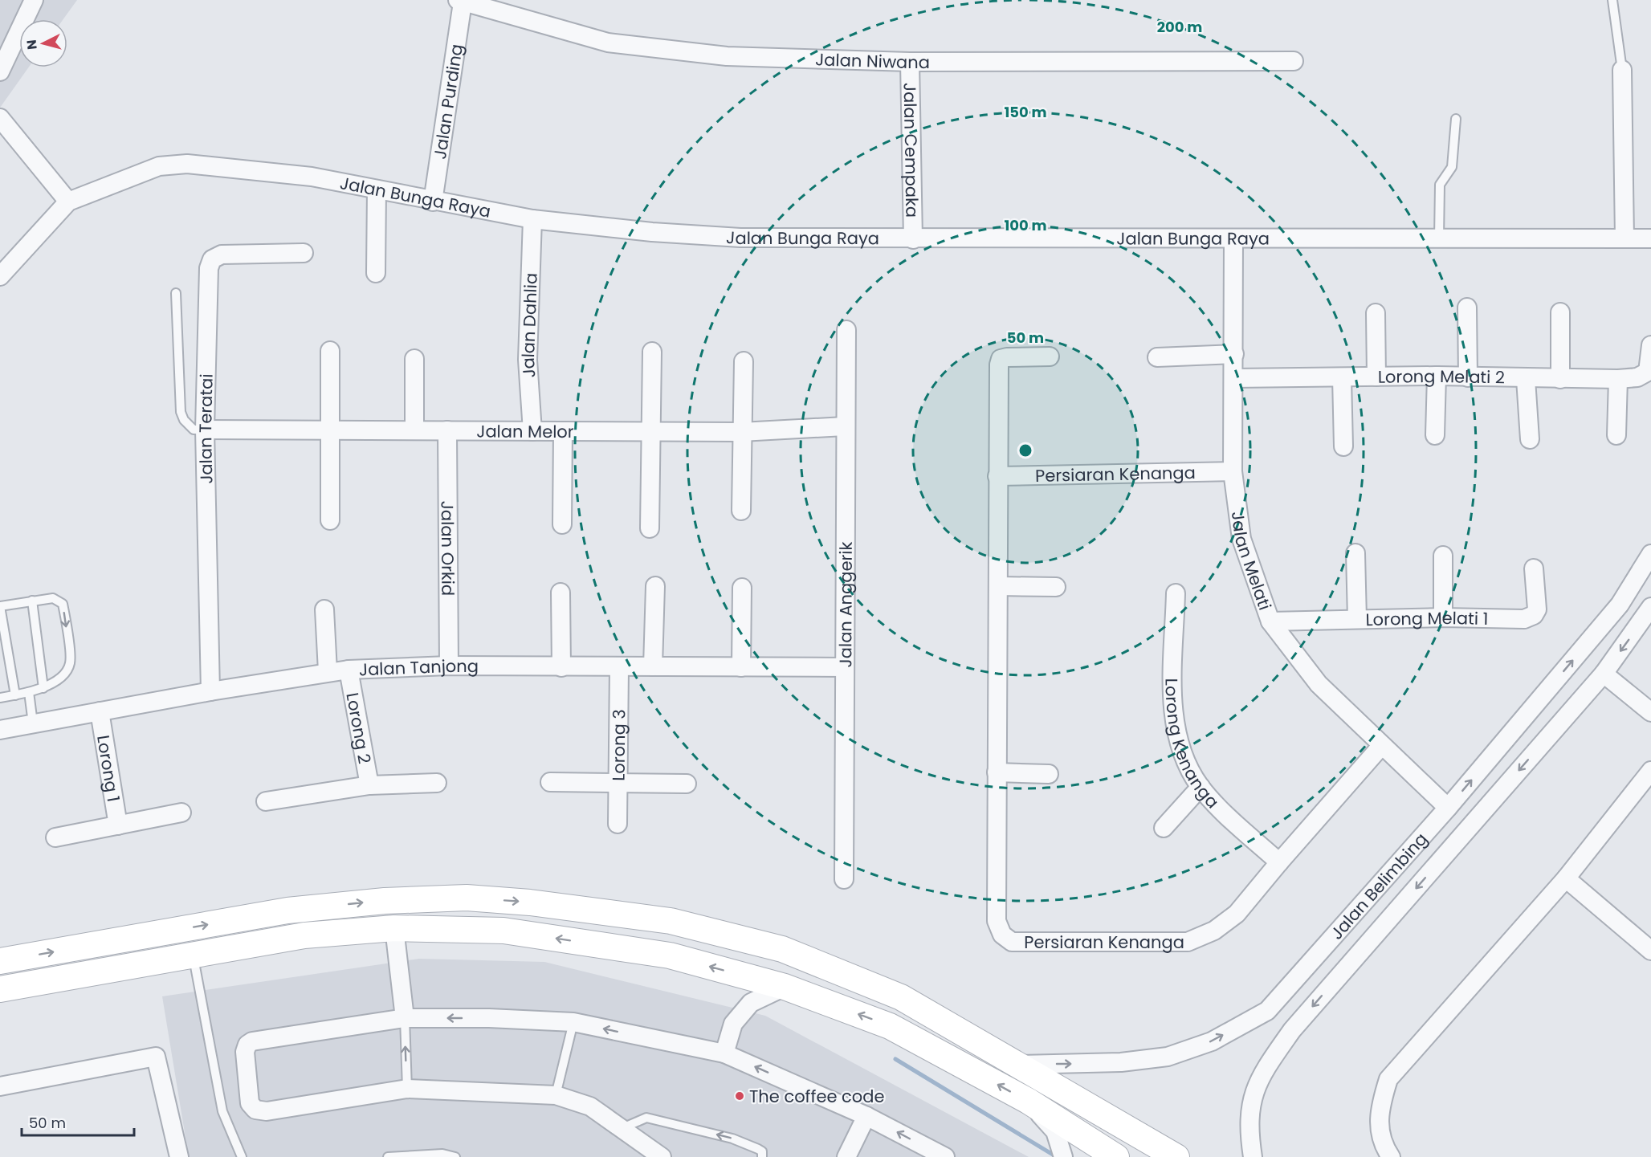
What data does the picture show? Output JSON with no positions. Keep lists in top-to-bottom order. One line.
{"streets":{"street":["Jalan Niwana","Jalan Purding","Jalan Cempaka","Jalan Bunga Raya","Jalan Dahlia","Lorong Melati 2","Jalan Teratai","Jalan Melor","Persiaran Kenanga","Jalan Orkid","Jalan Melati","Jalan Anggerik","Lorong Melati 1","Jalan Tanjong","Lorong 2","Lorong Kenanga","Lorong 3","Lorong 1","Jalan Belimbing"]},"crossings":[["Jalan Niwana","Jalan Purding"],["Jalan Niwana","Jalan Cempaka"],["Jalan Purding","Jalan Bunga Raya"],["Jalan Cempaka","Jalan Bunga Raya"],["Jalan Bunga Raya","Jalan Dahlia"],["Jalan Bunga Raya","Jalan Melati"],["Jalan Dahlia","Jalan Melor"],["Lorong Melati 2","Jalan Melati"],["Jalan Teratai","Jalan Melor"],["Jalan Teratai","Jalan Tanjong"],["Jalan Melor","Jalan Orkid"],["Jalan Melor","Jalan Anggerik"],["Persiaran Kenanga","Jalan Melati"],["Persiaran Kenanga","Lorong Kenanga"],["Jalan Orkid","Jalan Tanjong"],["Jalan Melati","Lorong Melati 1"],["Jalan Melati","Jalan Belimbing"],["Jalan Anggerik","Jalan Tanjong"],["Jalan Tanjong","Lorong 2"],["Jalan Tanjong","Lorong 3"],["Jalan Tanjong","Lorong 1"]],"places":["The coffee code"],"scale_bar":"50 m","north":"left","rings":["200 m","150 m","100 m","50 m"]}
